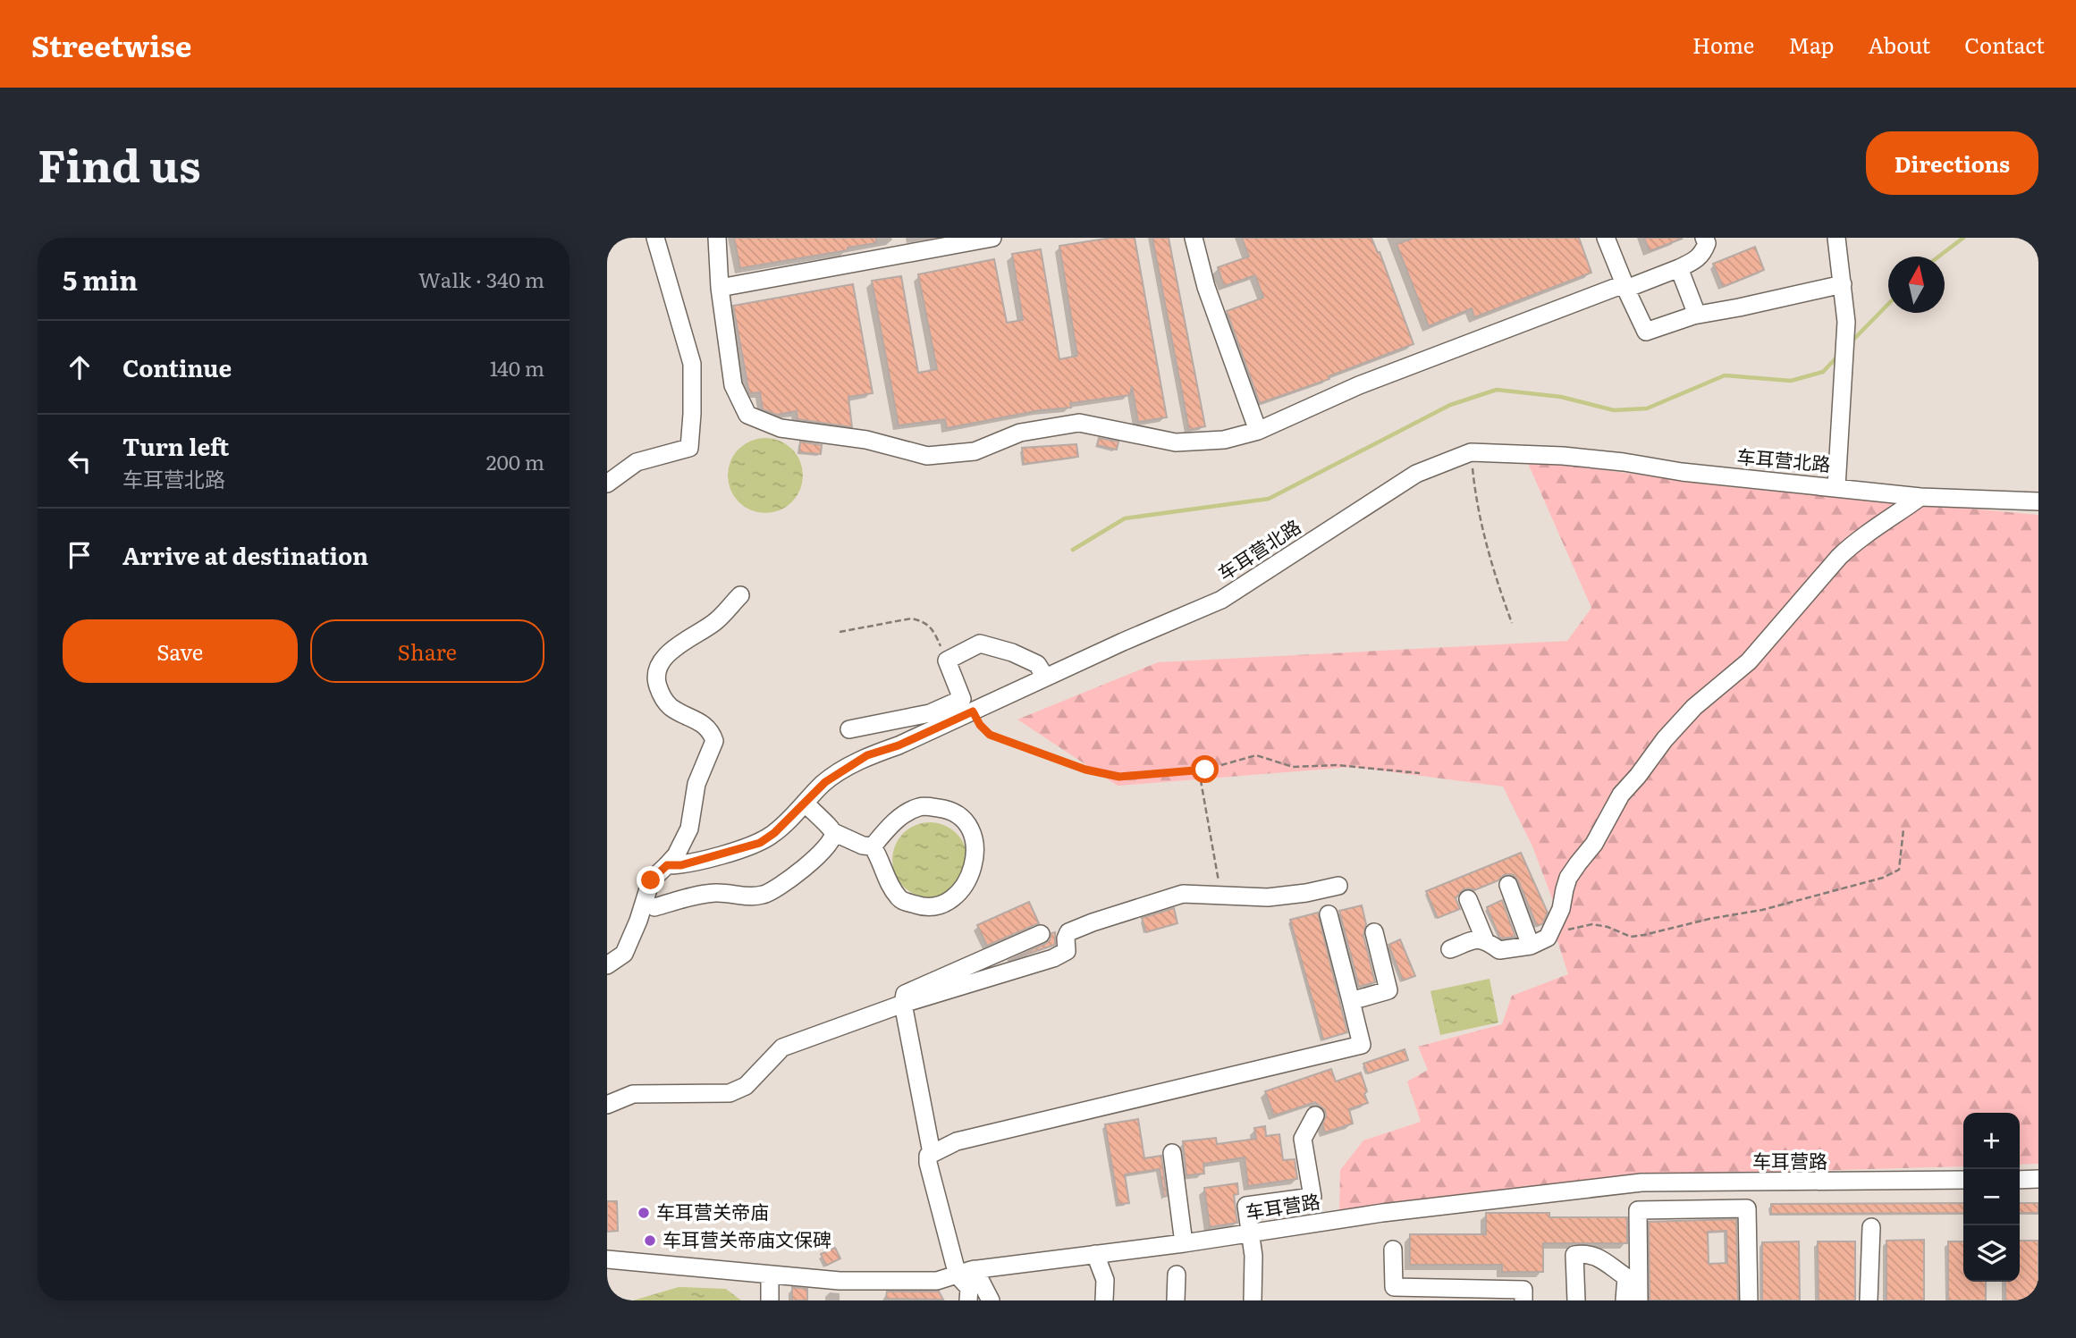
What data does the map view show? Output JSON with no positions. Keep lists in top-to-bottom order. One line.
{"streets":{"street":["车耳营北路","车耳营路"]},"places":["车耳营关帝庙","车耳营关帝庙文保碑"],"north":"top","page":{"header":"Streetwise","nav":["Home","Map","About","Contact"],"title":"Find us","buttons":["Directions",["Save","Share"]],"heading":["5 min","Walk · 340 m"],"list":[["Continue","140 m"],["Turn left","车耳营北路","200 m"],"Arrive at destination"],"map_buttons":["+","−"]}}
